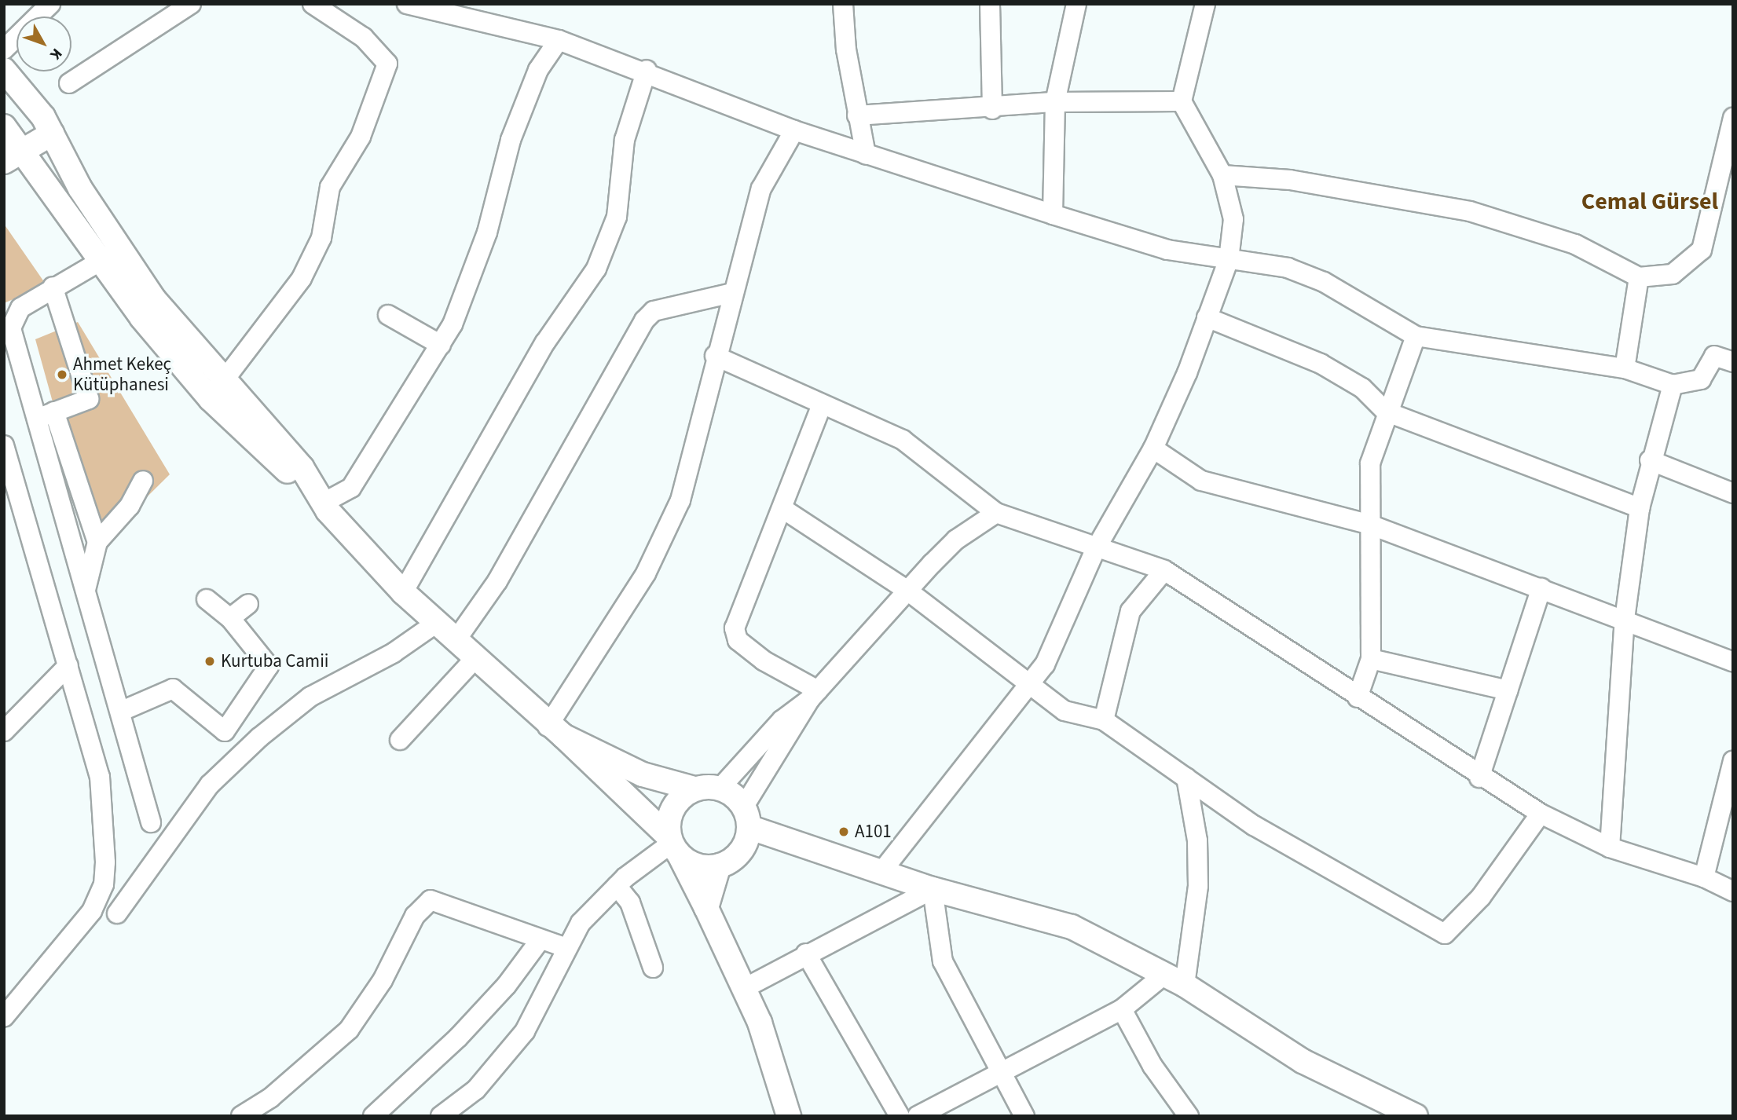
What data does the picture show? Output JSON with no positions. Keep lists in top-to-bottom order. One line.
{"districts":["Cemal Gürsel"],"places":["Ahmet Kekeç Kütüphanesi","Kurtuba Camii","A101"],"north":"bottom right"}
